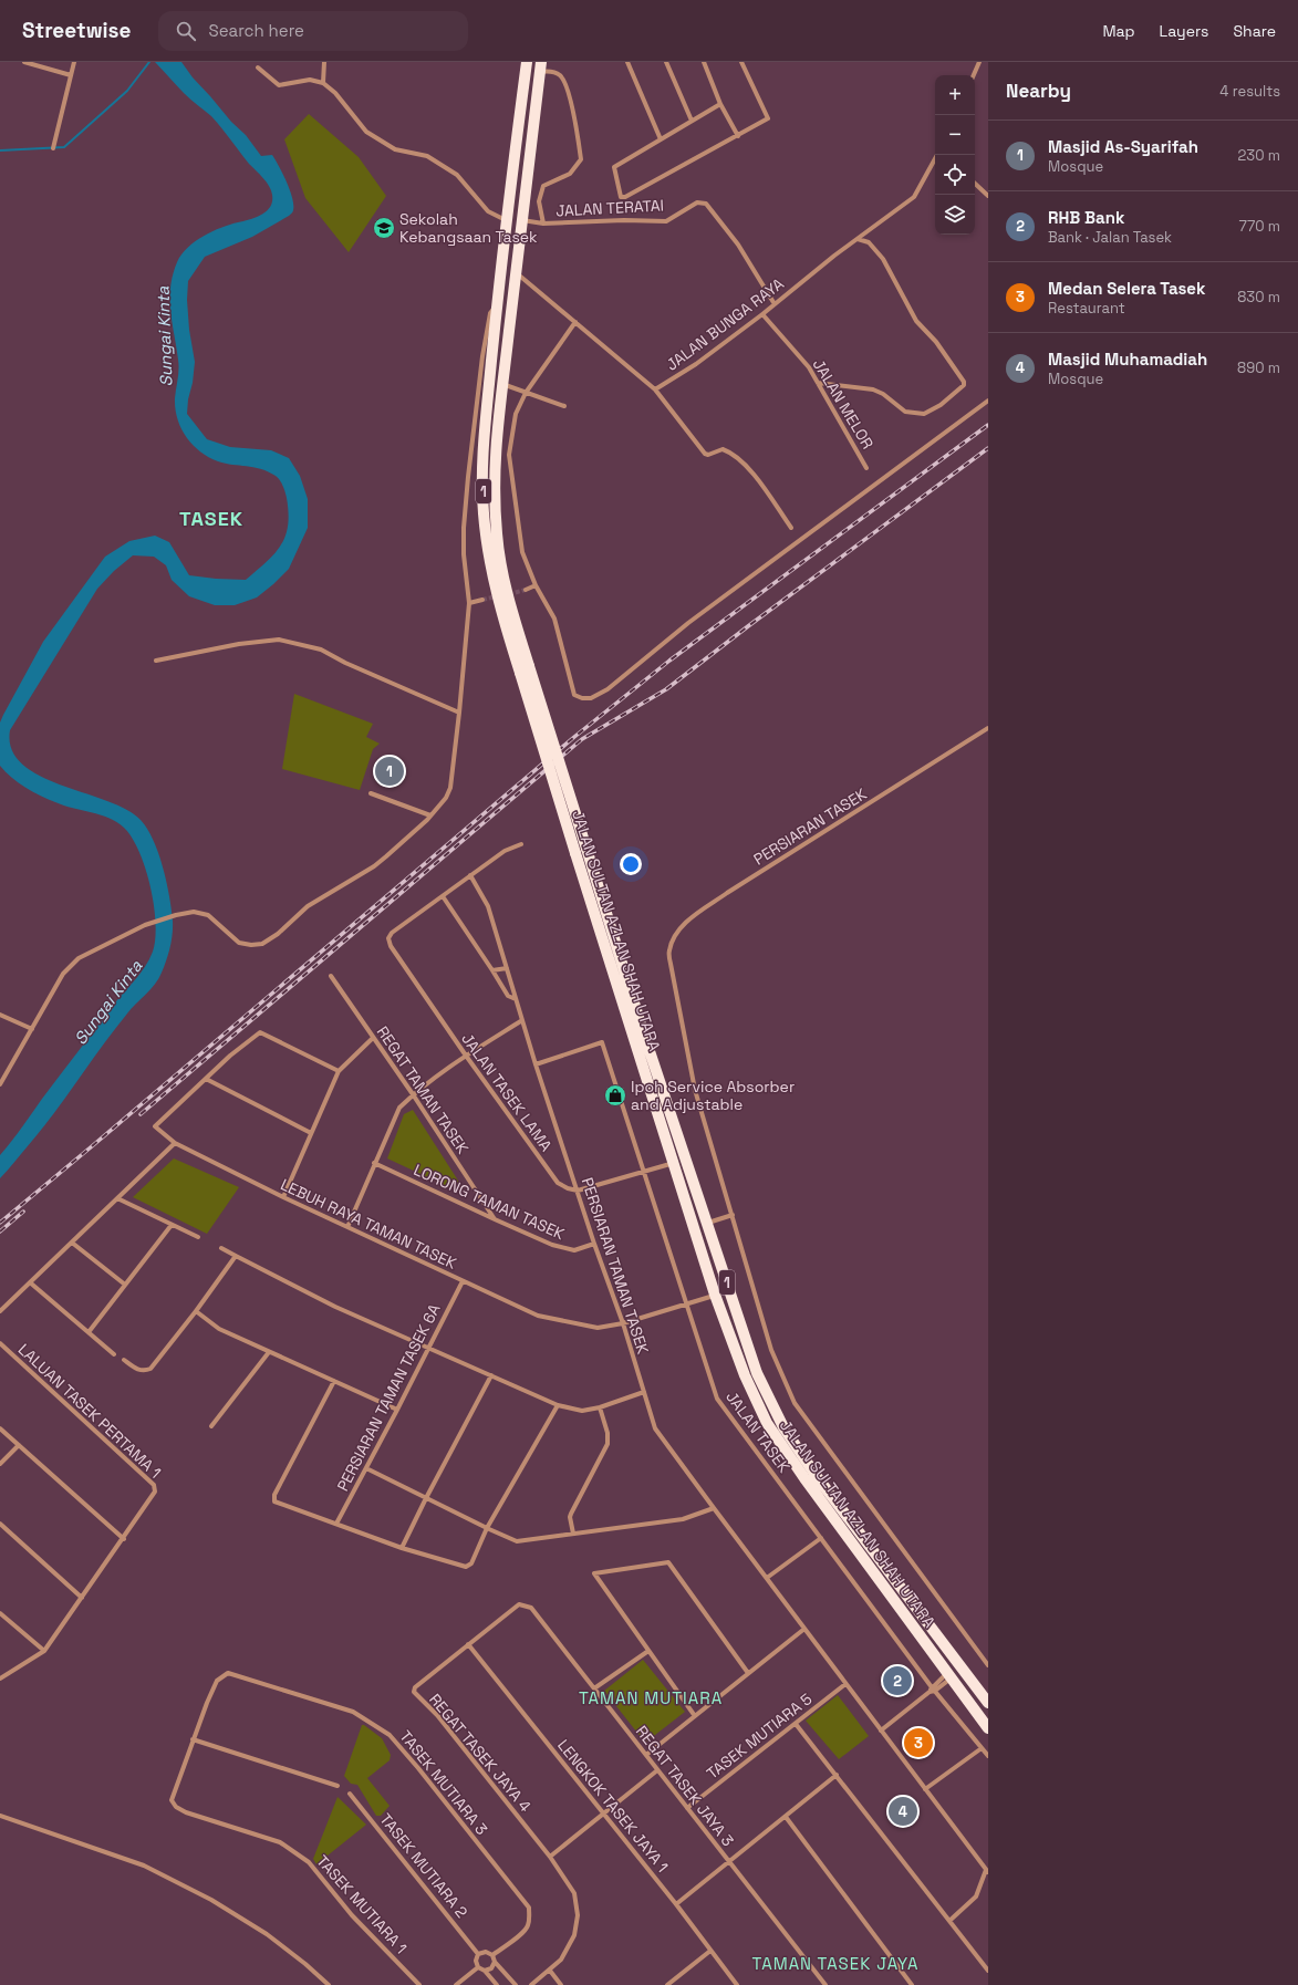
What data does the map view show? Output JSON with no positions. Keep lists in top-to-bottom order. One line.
{"streets":{"main road":["1","JALAN SULTAN AZLAN SHAH UTARA"],"street":["JALAN TERATAI","JALAN BUNGA RAYA","JALAN MELOR","PERSIARAN TASEK","REGAT TAMAN TASEK","JALAN TASEK LAMA","LORONG TAMAN TASEK","LEBUH RAYA TAMAN TASEK","PERSIARAN TAMAN TASEK","PERSIARAN TAMAN TASEK 6A","LALUAN TASEK PERTAMA 1","JALAN TASEK","TASEK MUTIARA 5","REGAT TASEK JAYA 4","TASEK MUTIARA 3","REGAT TASEK JAYA 3","LENGKOK TASEK JAYA 1","TASEK MUTIARA 2","TASEK MUTIARA 1"]},"crossings":[["JALAN TERATAI","JALAN BUNGA RAYA"],["JALAN TERATAI","JALAN SULTAN AZLAN SHAH UTARA"],["JALAN BUNGA RAYA","JALAN MELOR"],["JALAN SULTAN AZLAN SHAH UTARA","LEBUH RAYA TAMAN TASEK"],["REGAT TAMAN TASEK","LORONG TAMAN TASEK"],["JALAN TASEK LAMA","PERSIARAN TAMAN TASEK"],["LORONG TAMAN TASEK","PERSIARAN TAMAN TASEK"],["LEBUH RAYA TAMAN TASEK","PERSIARAN TAMAN TASEK"],["LEBUH RAYA TAMAN TASEK","PERSIARAN TAMAN TASEK 6A"],["LEBUH RAYA TAMAN TASEK","JALAN TASEK"],["PERSIARAN TAMAN TASEK","JALAN TASEK"],["PERSIARAN TAMAN TASEK","TASEK MUTIARA 5"],["TASEK MUTIARA 5","REGAT TASEK JAYA 3"],["REGAT TASEK JAYA 4","REGAT TASEK JAYA 3"],["REGAT TASEK JAYA 4","LENGKOK TASEK JAYA 1"],["TASEK MUTIARA 3","TASEK MUTIARA 2"],["TASEK MUTIARA 3","TASEK MUTIARA 1"]],"districts":["TASEK","TAMAN MUTIARA","TAMAN TASEK JAYA"],"water":["Sungai Kinta"],"places":{"school or university":["Sekolah Kebangsaan Tasek"],"shop":["Ipoh Service Absorber and Adjustable"]},"page":{"header":"Streetwise","search":"Search here","nav":["Map","Layers","Share"],"heading":["Nearby","4 results"],"map_buttons":["+","−"],"list":[{"mark":"1","name":"Masjid As-Syarifah","note":"Mosque","value":"230 m"},{"mark":"2","name":"RHB Bank","note":"Bank · Jalan Tasek","value":"770 m"},{"mark":"3","name":"Medan Selera Tasek","note":"Restaurant","value":"830 m"},{"mark":"4","name":"Masjid Muhamadiah","note":"Mosque","value":"890 m"}],"pins":["1","2","3","4"]}}
